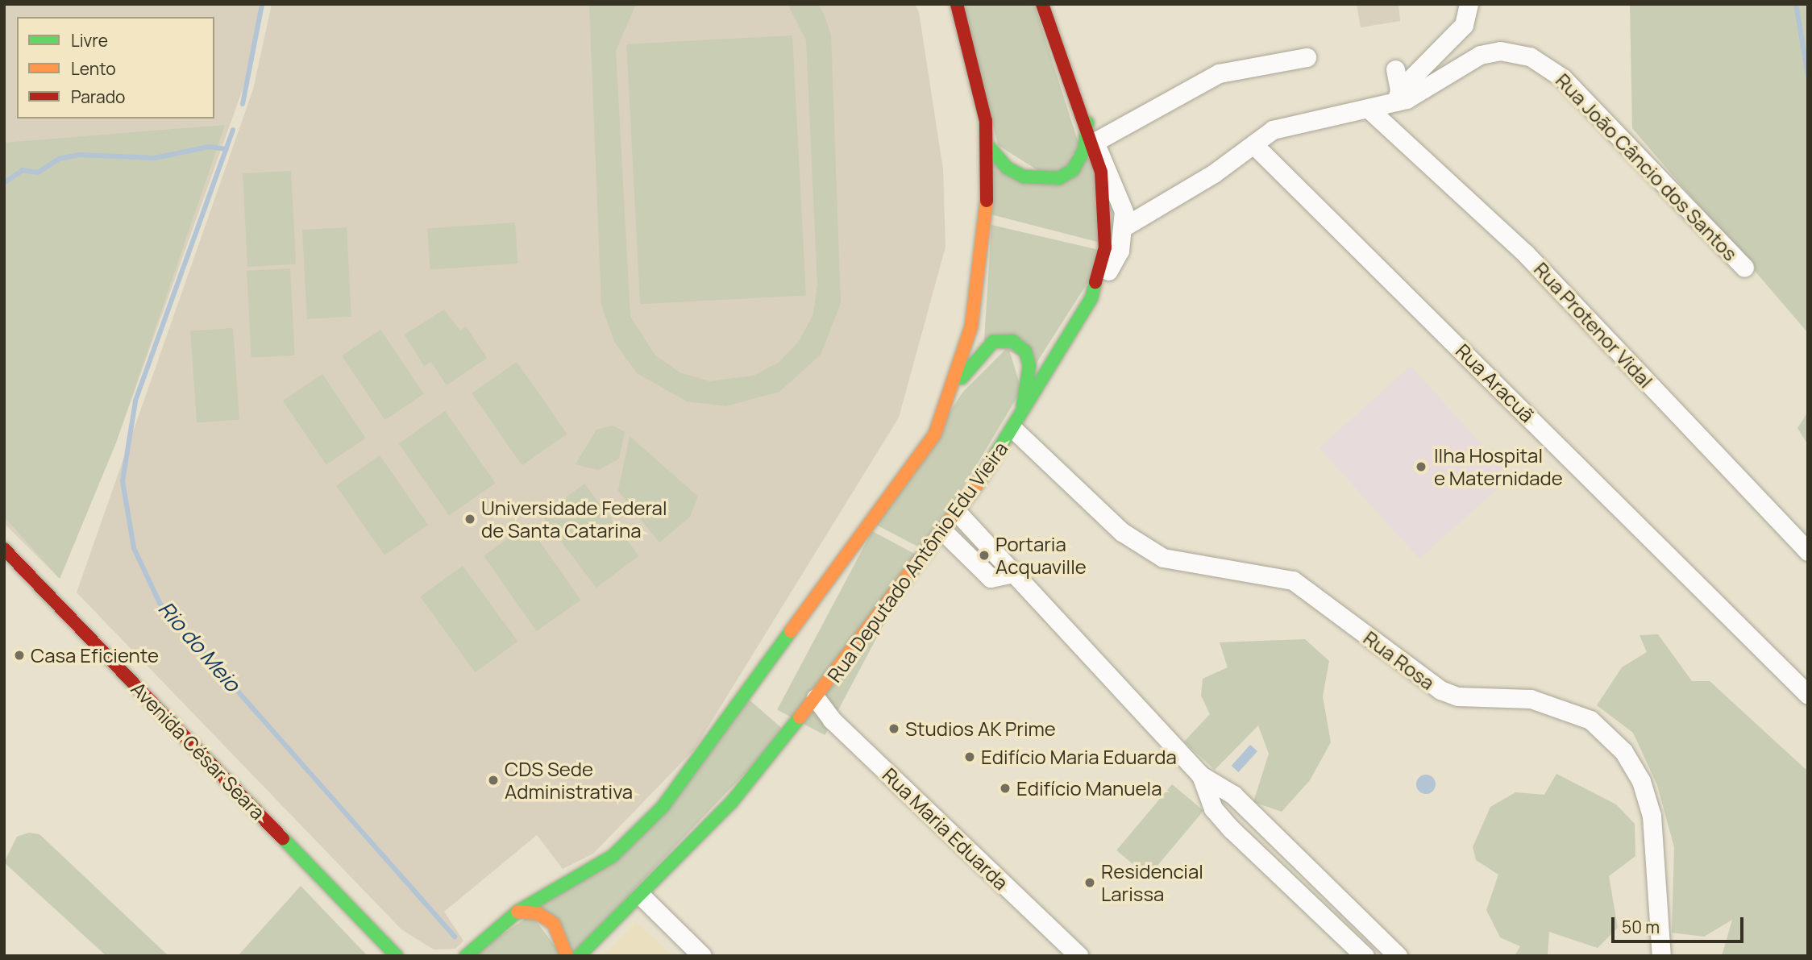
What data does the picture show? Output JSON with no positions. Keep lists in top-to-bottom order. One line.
{"streets":{"main road":["Rua Deputado Antônio Edu Vieira","Avenida César Seara"],"street":["Rua João Câncio dos Santos","Rua Protenor Vidal","Rua Aracuã","Rua Rosa","Rua Maria Eduarda"]},"crossings":[["Rua João Câncio dos Santos","Rua Protenor Vidal"],["Rua João Câncio dos Santos","Rua Aracuã"],["Rua Deputado Antônio Edu Vieira","Rua Rosa"],["Rua Deputado Antônio Edu Vieira","Rua Maria Eduarda"]],"water":["Rio do Meio"],"places":["Ilha Hospital e Maternidade","Universidade Federal de Santa Catarina","Portaria Acquaville","Casa Eficiente","Studios AK Prime","Edifício Maria Eduarda","CDS Sede Administrativa","Edifício Manuela","Residencial Larissa"],"legend":["Livre","Lento","Parado"],"scale_bar":"50 m"}
